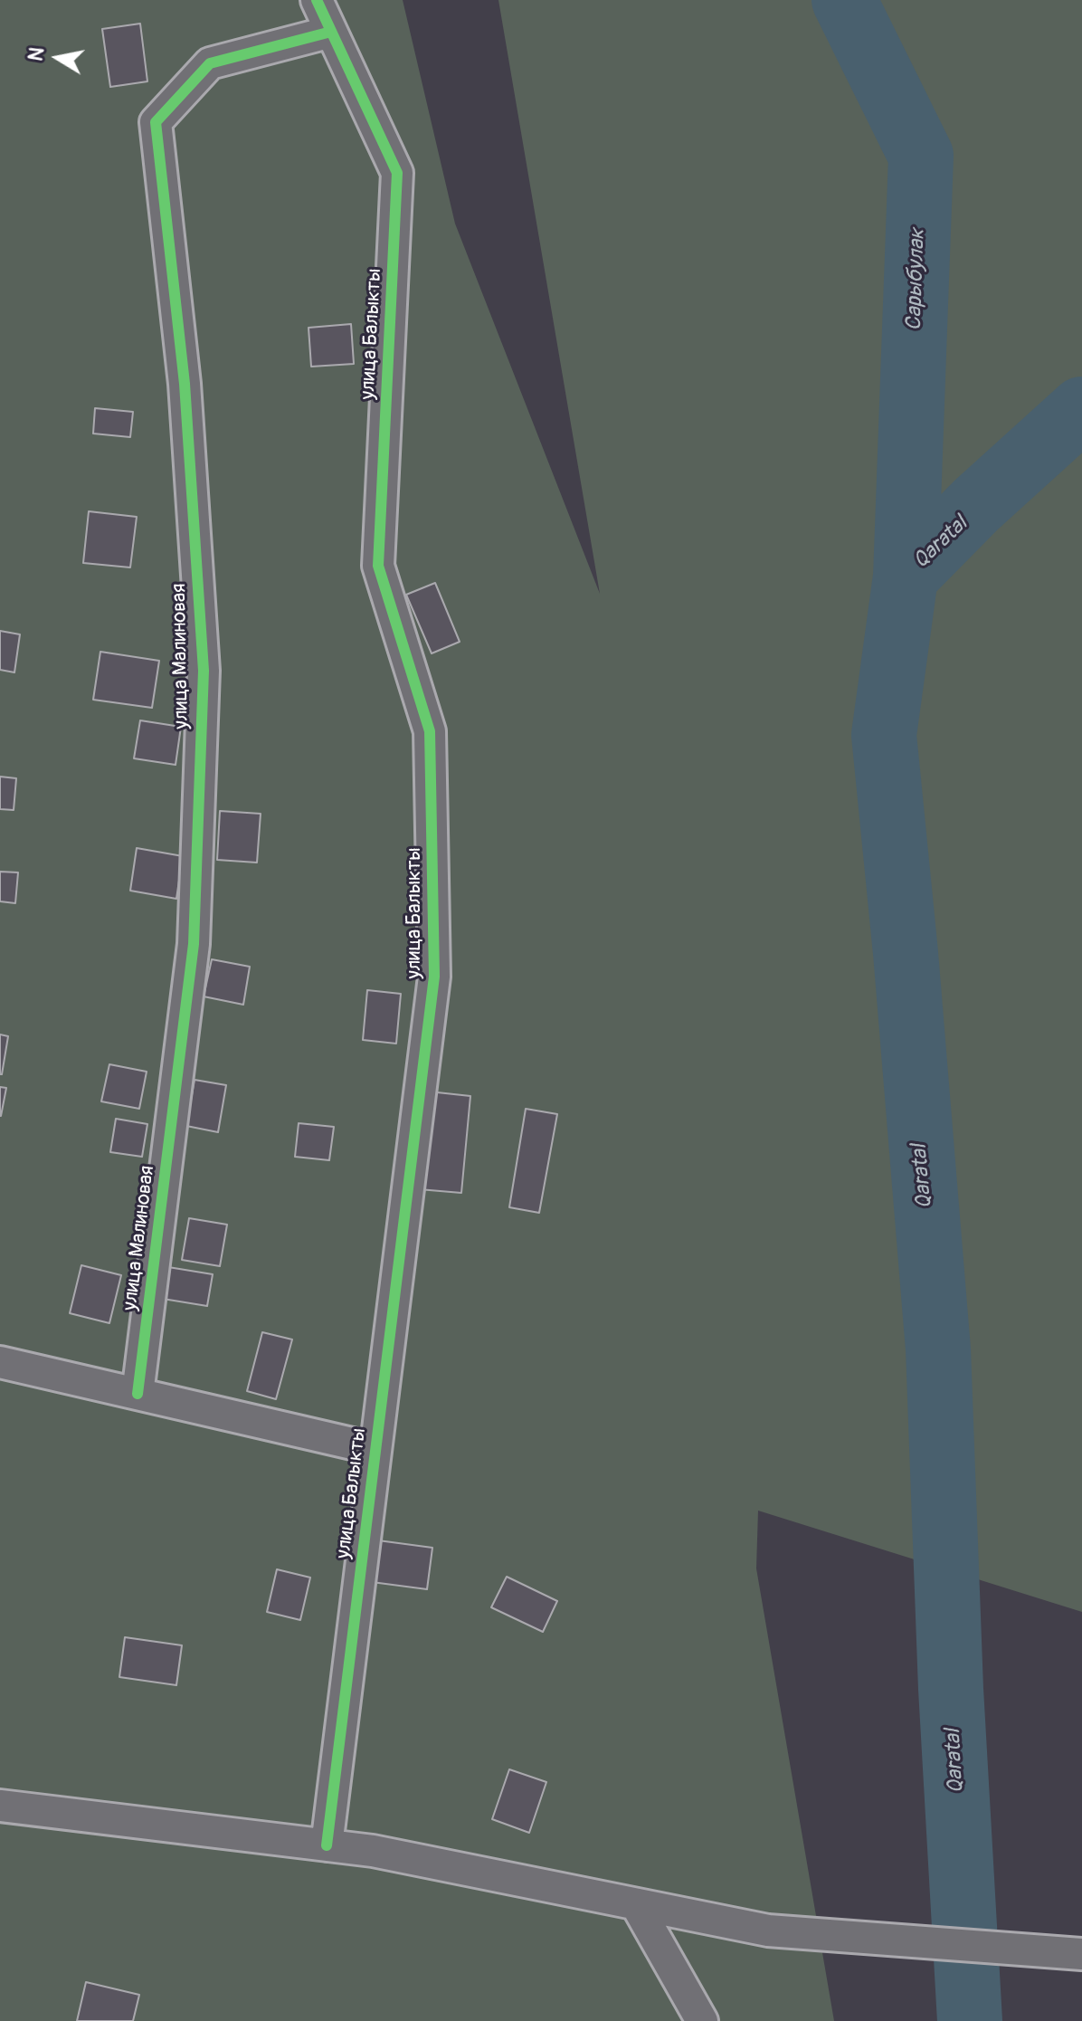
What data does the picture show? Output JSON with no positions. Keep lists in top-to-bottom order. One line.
{"streets":{"street":["улица Балыкты","улица Малиновая"]},"crossings":[["улица Балыкты","улица Малиновая"]],"water":["Сарыбулак","Qaratal"],"north":"left"}
